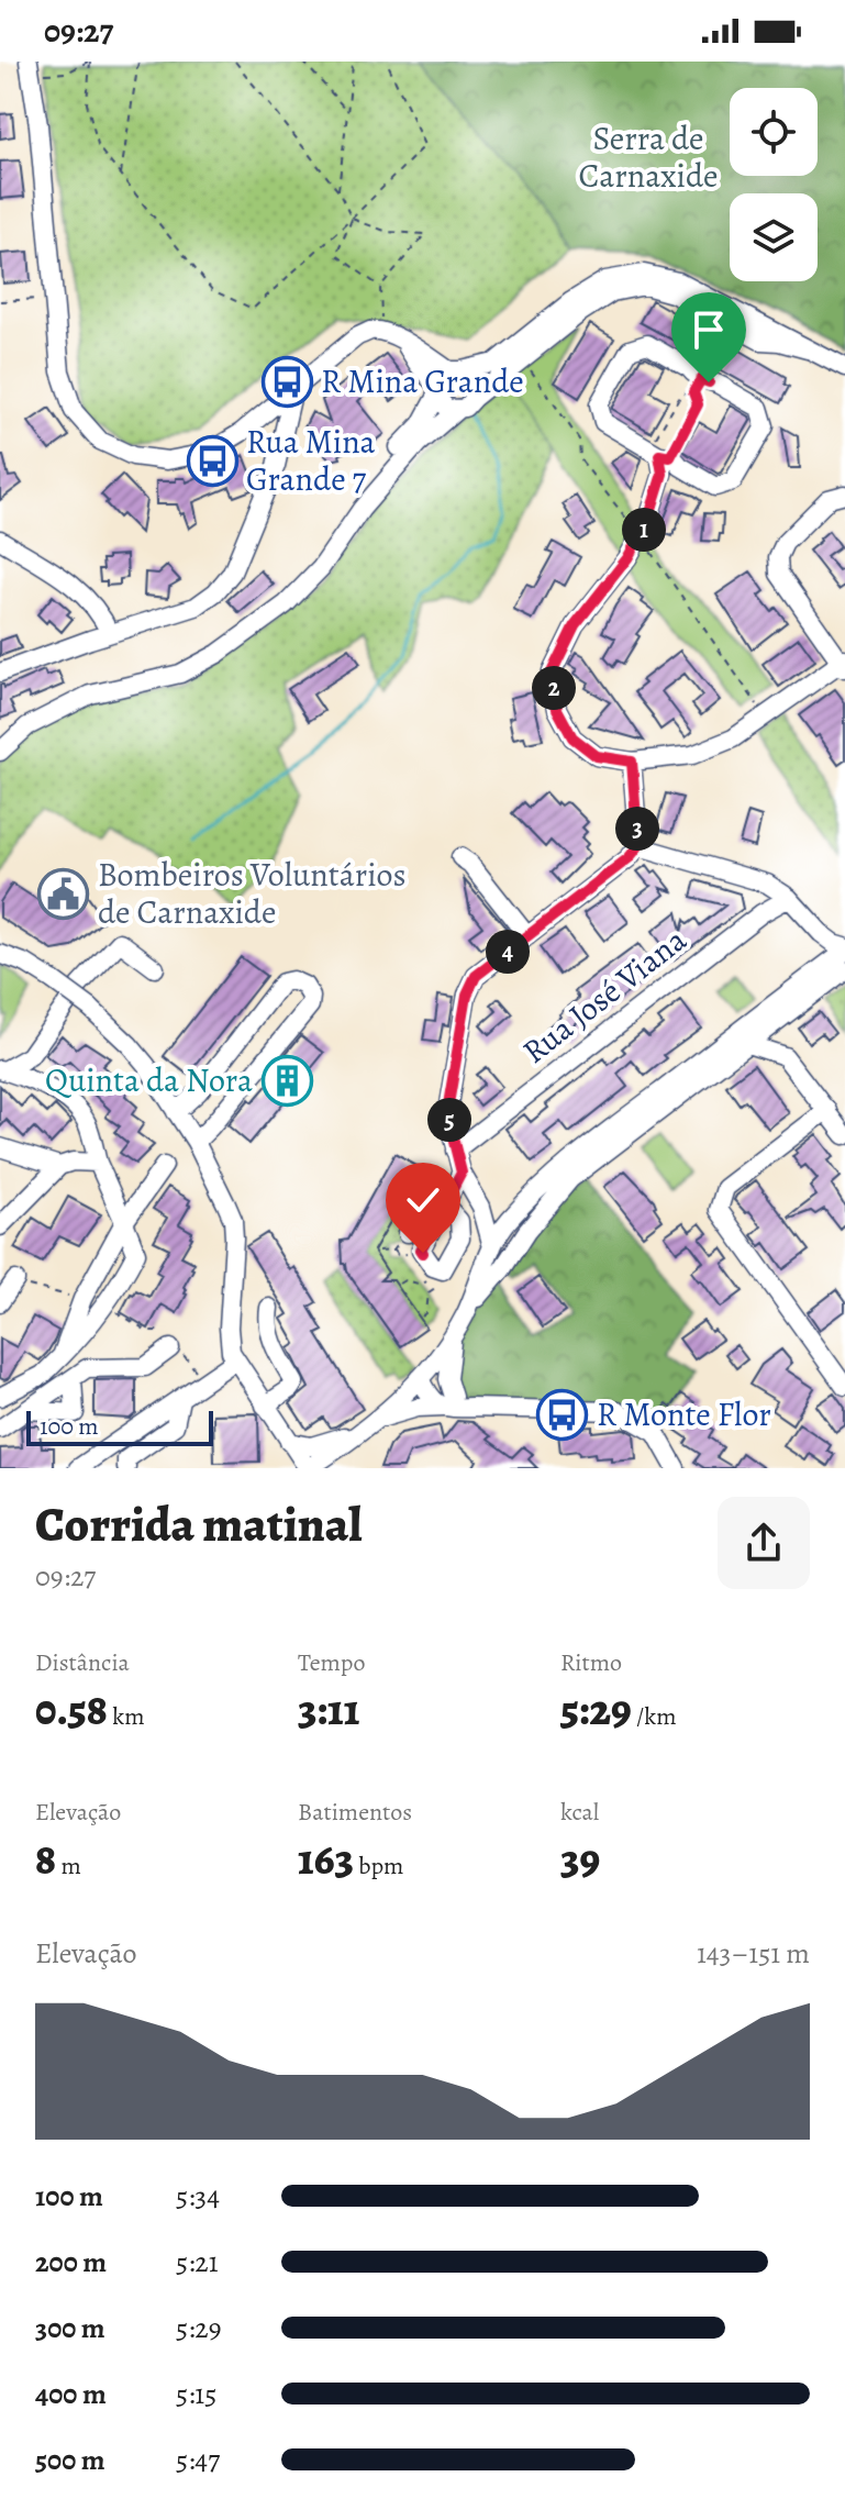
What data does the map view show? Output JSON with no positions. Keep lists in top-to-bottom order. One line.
{"streets":{"street":["Rua José Viana"]},"parks":["Serra de Carnaxide"],"places":{"bus stop":["R Mina Grande","Rua Mina Grande 7","R Monte Flor"],"public building":["Bombeiros Voluntários de Carnaxide"],"building":["Quinta da Nora"]},"scale_bar":"100 m","page":{"status":"09:27","pins":["1","2","3","4","5"],"scale":"100 m","heading":["Corrida matinal","09:27"],"stats":[["Distância","0.58 km"],["Tempo","3:11"],["Ritmo","5:29 /km"],["Elevação","8 m"],["Batimentos","163 bpm"],["kcal","39"]],"chart":["Elevação","143–151 m"],"list":[{"name":"100 m","note":"5:34"},{"name":"200 m","note":"5:21"},{"name":"300 m","note":"5:29"},{"name":"400 m","note":"5:15"},{"name":"500 m","note":"5:47"}]}}
